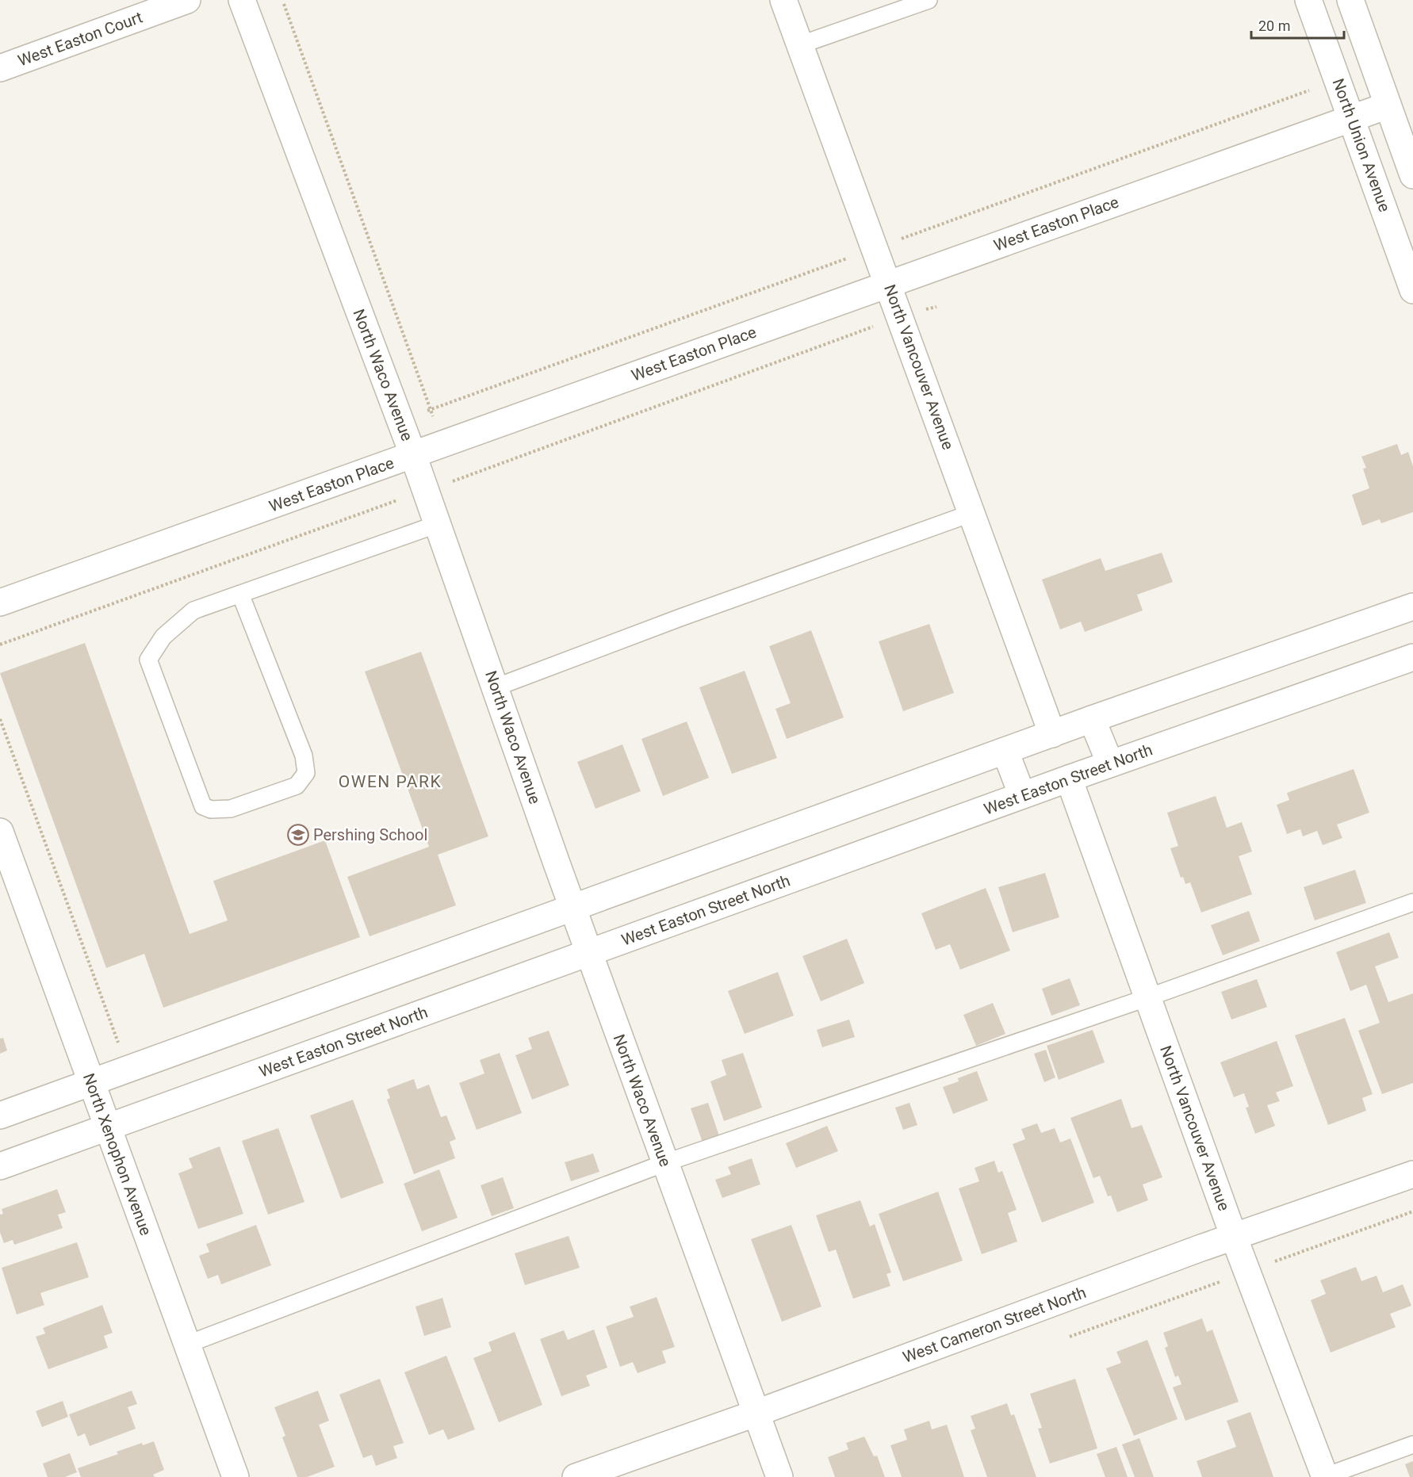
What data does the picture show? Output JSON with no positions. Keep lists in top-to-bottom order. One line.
{"streets":{"street":["West Easton Court","North Union Avenue","West Easton Place","North Vancouver Avenue","North Waco Avenue","West Easton Street North","North Xenophon Avenue","West Cameron Street North"]},"crossings":[["North Union Avenue","West Easton Place"],["West Easton Place","North Vancouver Avenue"],["West Easton Place","North Waco Avenue"],["North Vancouver Avenue","West Easton Street North"],["North Vancouver Avenue","West Cameron Street North"],["North Waco Avenue","West Easton Street North"],["North Waco Avenue","West Cameron Street North"],["West Easton Street North","North Xenophon Avenue"]],"districts":["OWEN PARK"],"places":{"school or university":["Pershing School"]},"scale_bar":"20 m"}
